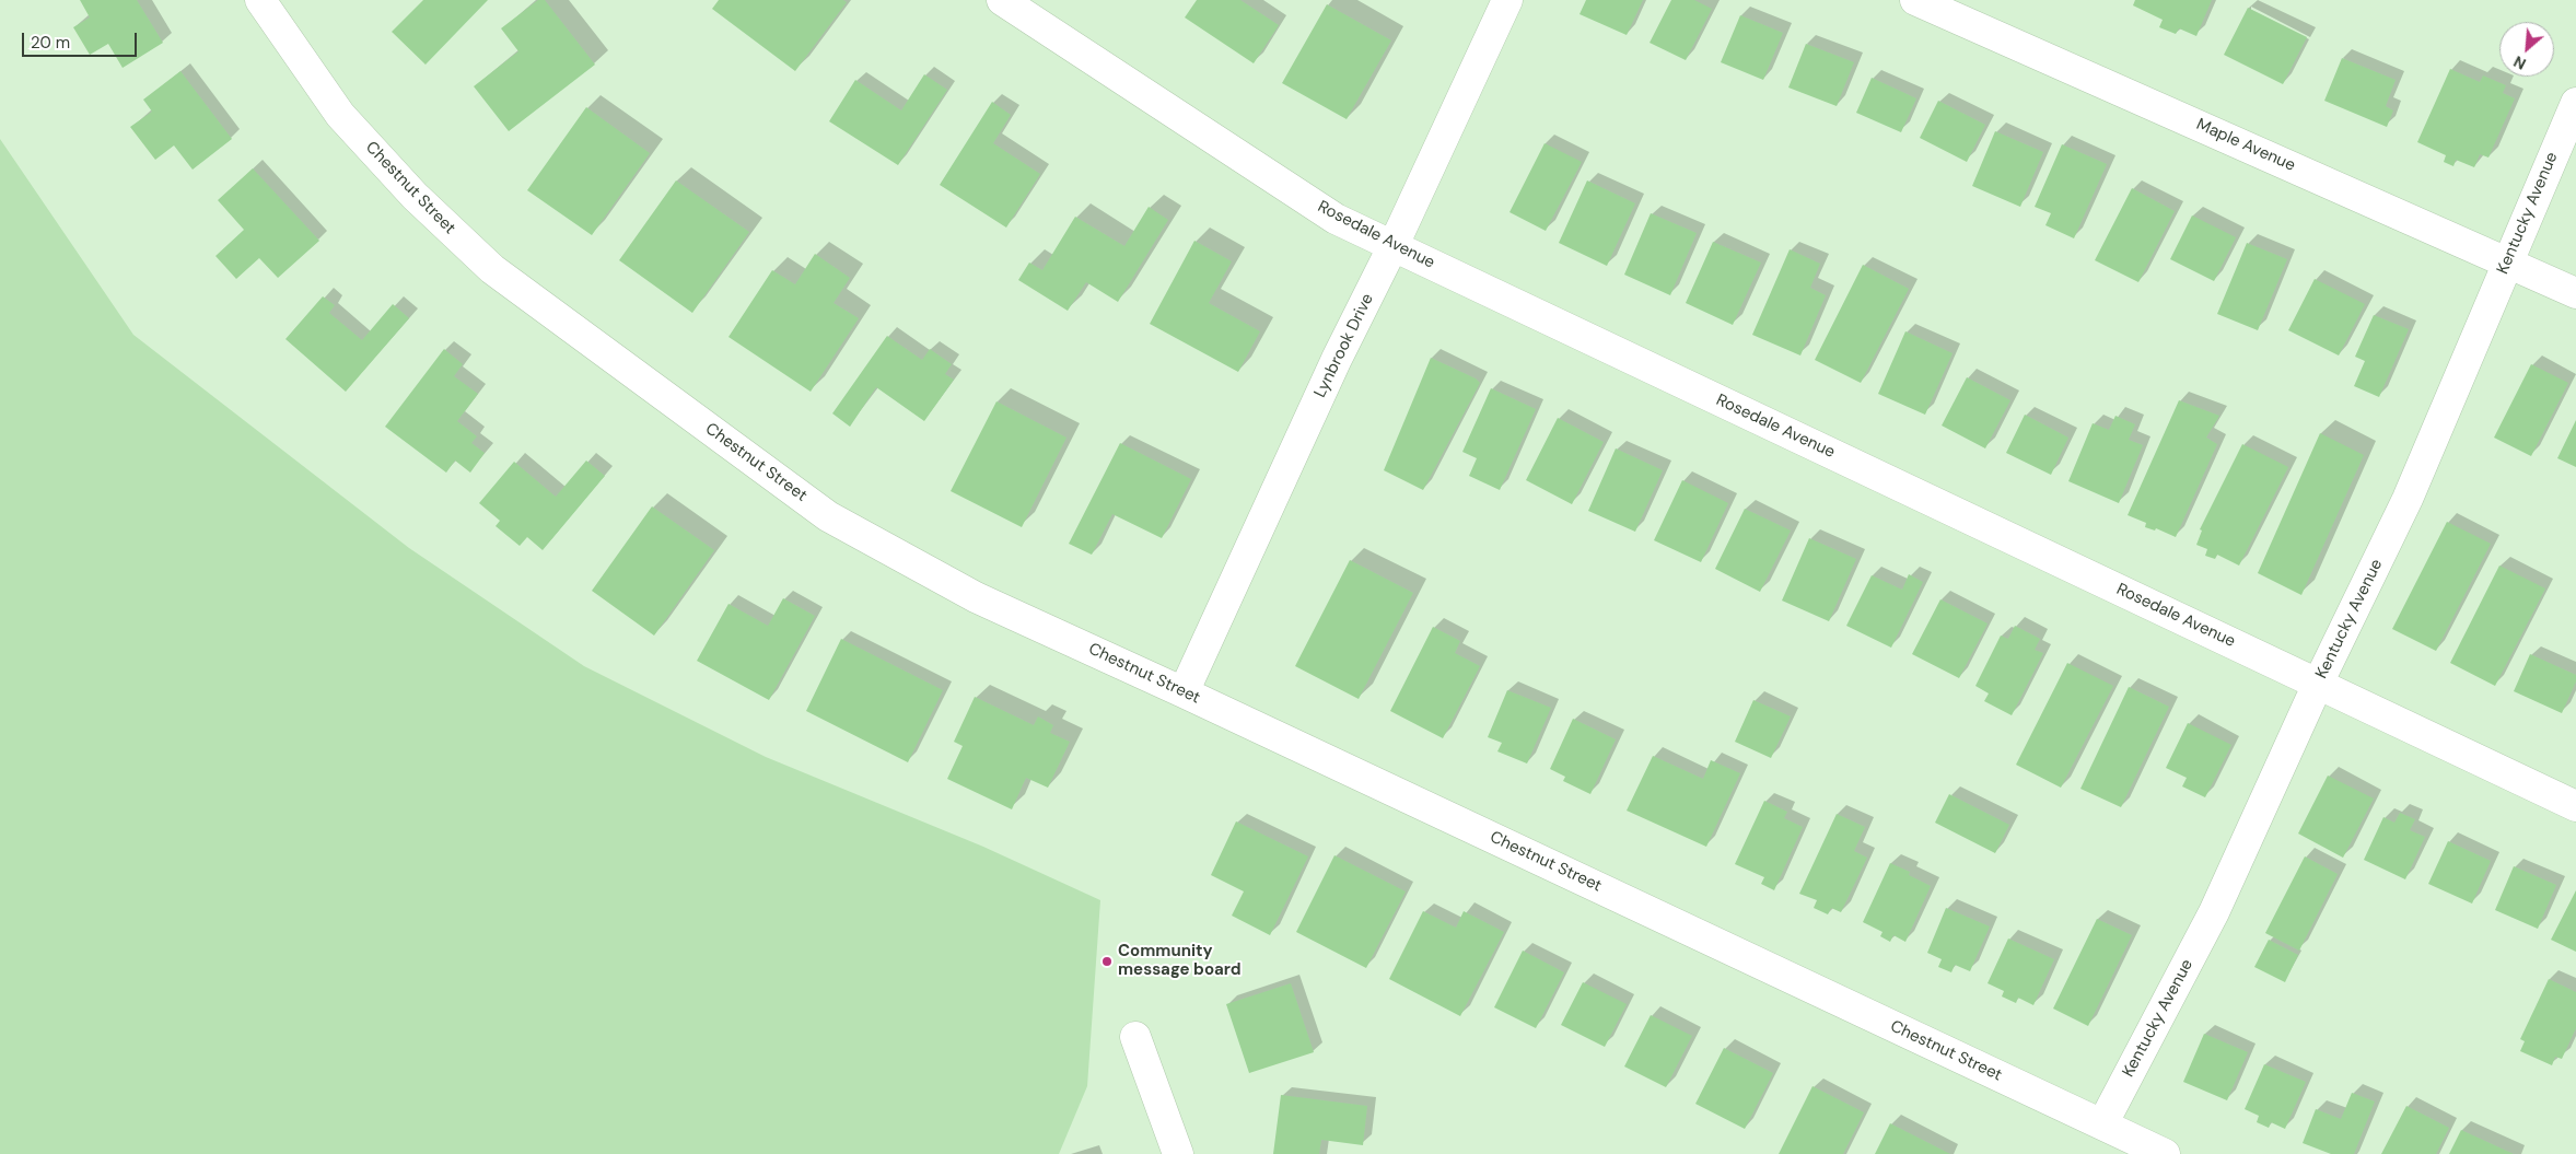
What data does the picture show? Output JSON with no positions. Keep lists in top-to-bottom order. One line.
{"streets":{"street":["Maple Avenue","Chestnut Street","Kentucky Avenue","Rosedale Avenue","Lynbrook Drive"]},"crossings":[["Maple Avenue","Kentucky Avenue"],["Chestnut Street","Kentucky Avenue"],["Chestnut Street","Lynbrook Drive"],["Kentucky Avenue","Rosedale Avenue"],["Rosedale Avenue","Lynbrook Drive"]],"places":["Community message board"],"scale_bar":"20 m","north":"bottom left"}
